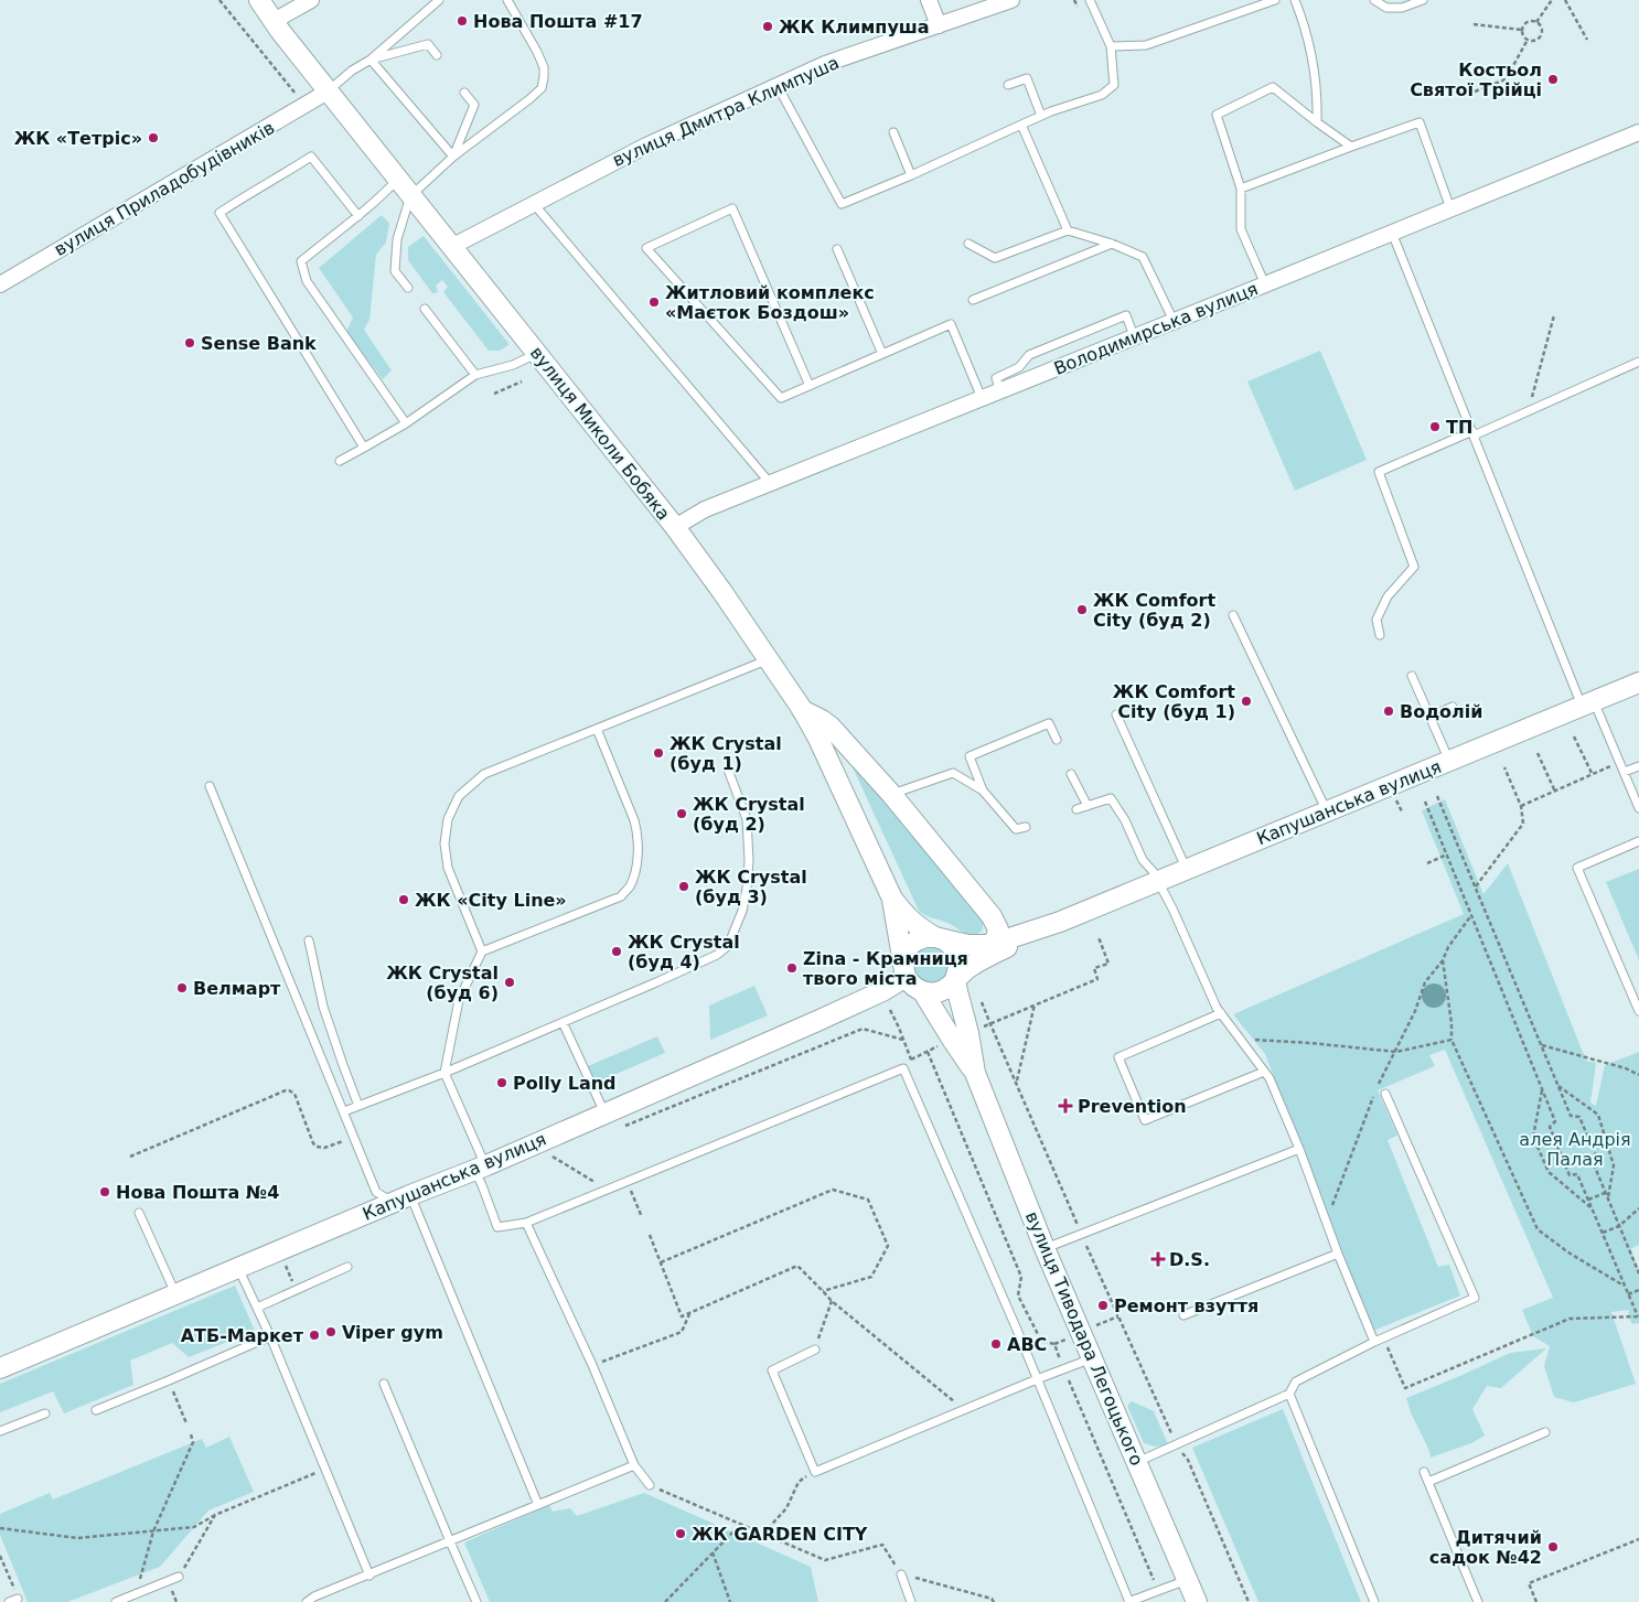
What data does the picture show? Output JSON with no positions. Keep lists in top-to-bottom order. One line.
{"streets":{"street":["вулиця Дмитра Климпуша","вулиця Приладобудівників","Володимирська вулиця","вулиця Миколи Бобяка","Капушанська вулиця","вулиця Тиводара Легоцького"]},"crossings":[["вулиця Дмитра Климпуша","вулиця Миколи Бобяка"],["вулиця Приладобудівників","вулиця Миколи Бобяка"],["Володимирська вулиця","вулиця Миколи Бобяка"],["вулиця Миколи Бобяка","Капушанська вулиця"],["вулиця Миколи Бобяка","вулиця Тиводара Легоцького"],["Капушанська вулиця","вулиця Тиводара Легоцького"]],"parks":["алея Андрія Палая"],"places":{"other":["Нова Пошта #17","ЖК Климпуша","Костьол Святої Трійці","ЖК «Тетріс»","Житловий комплекс «Маєток Боздош»","Sense Bank","ТП","ЖК Comfort City (буд 2)","ЖК Comfort City (буд 1)","Водолій","ЖК Crystal (буд 1)","ЖК Crystal (буд 2)","ЖК Crystal (буд 3)","ЖК «City Line»","ЖК Crystal (буд 4)","Zina - Крамниця твого міста","ЖК Crystal (буд 6)","Велмарт","Polly Land","Нова Пошта №4","Ремонт взуття","Viper gym","АТБ-Маркет","ABC","ЖК GARDEN CITY","Дитячий садок №42"],"health":["Prevention","D.S."]}}
